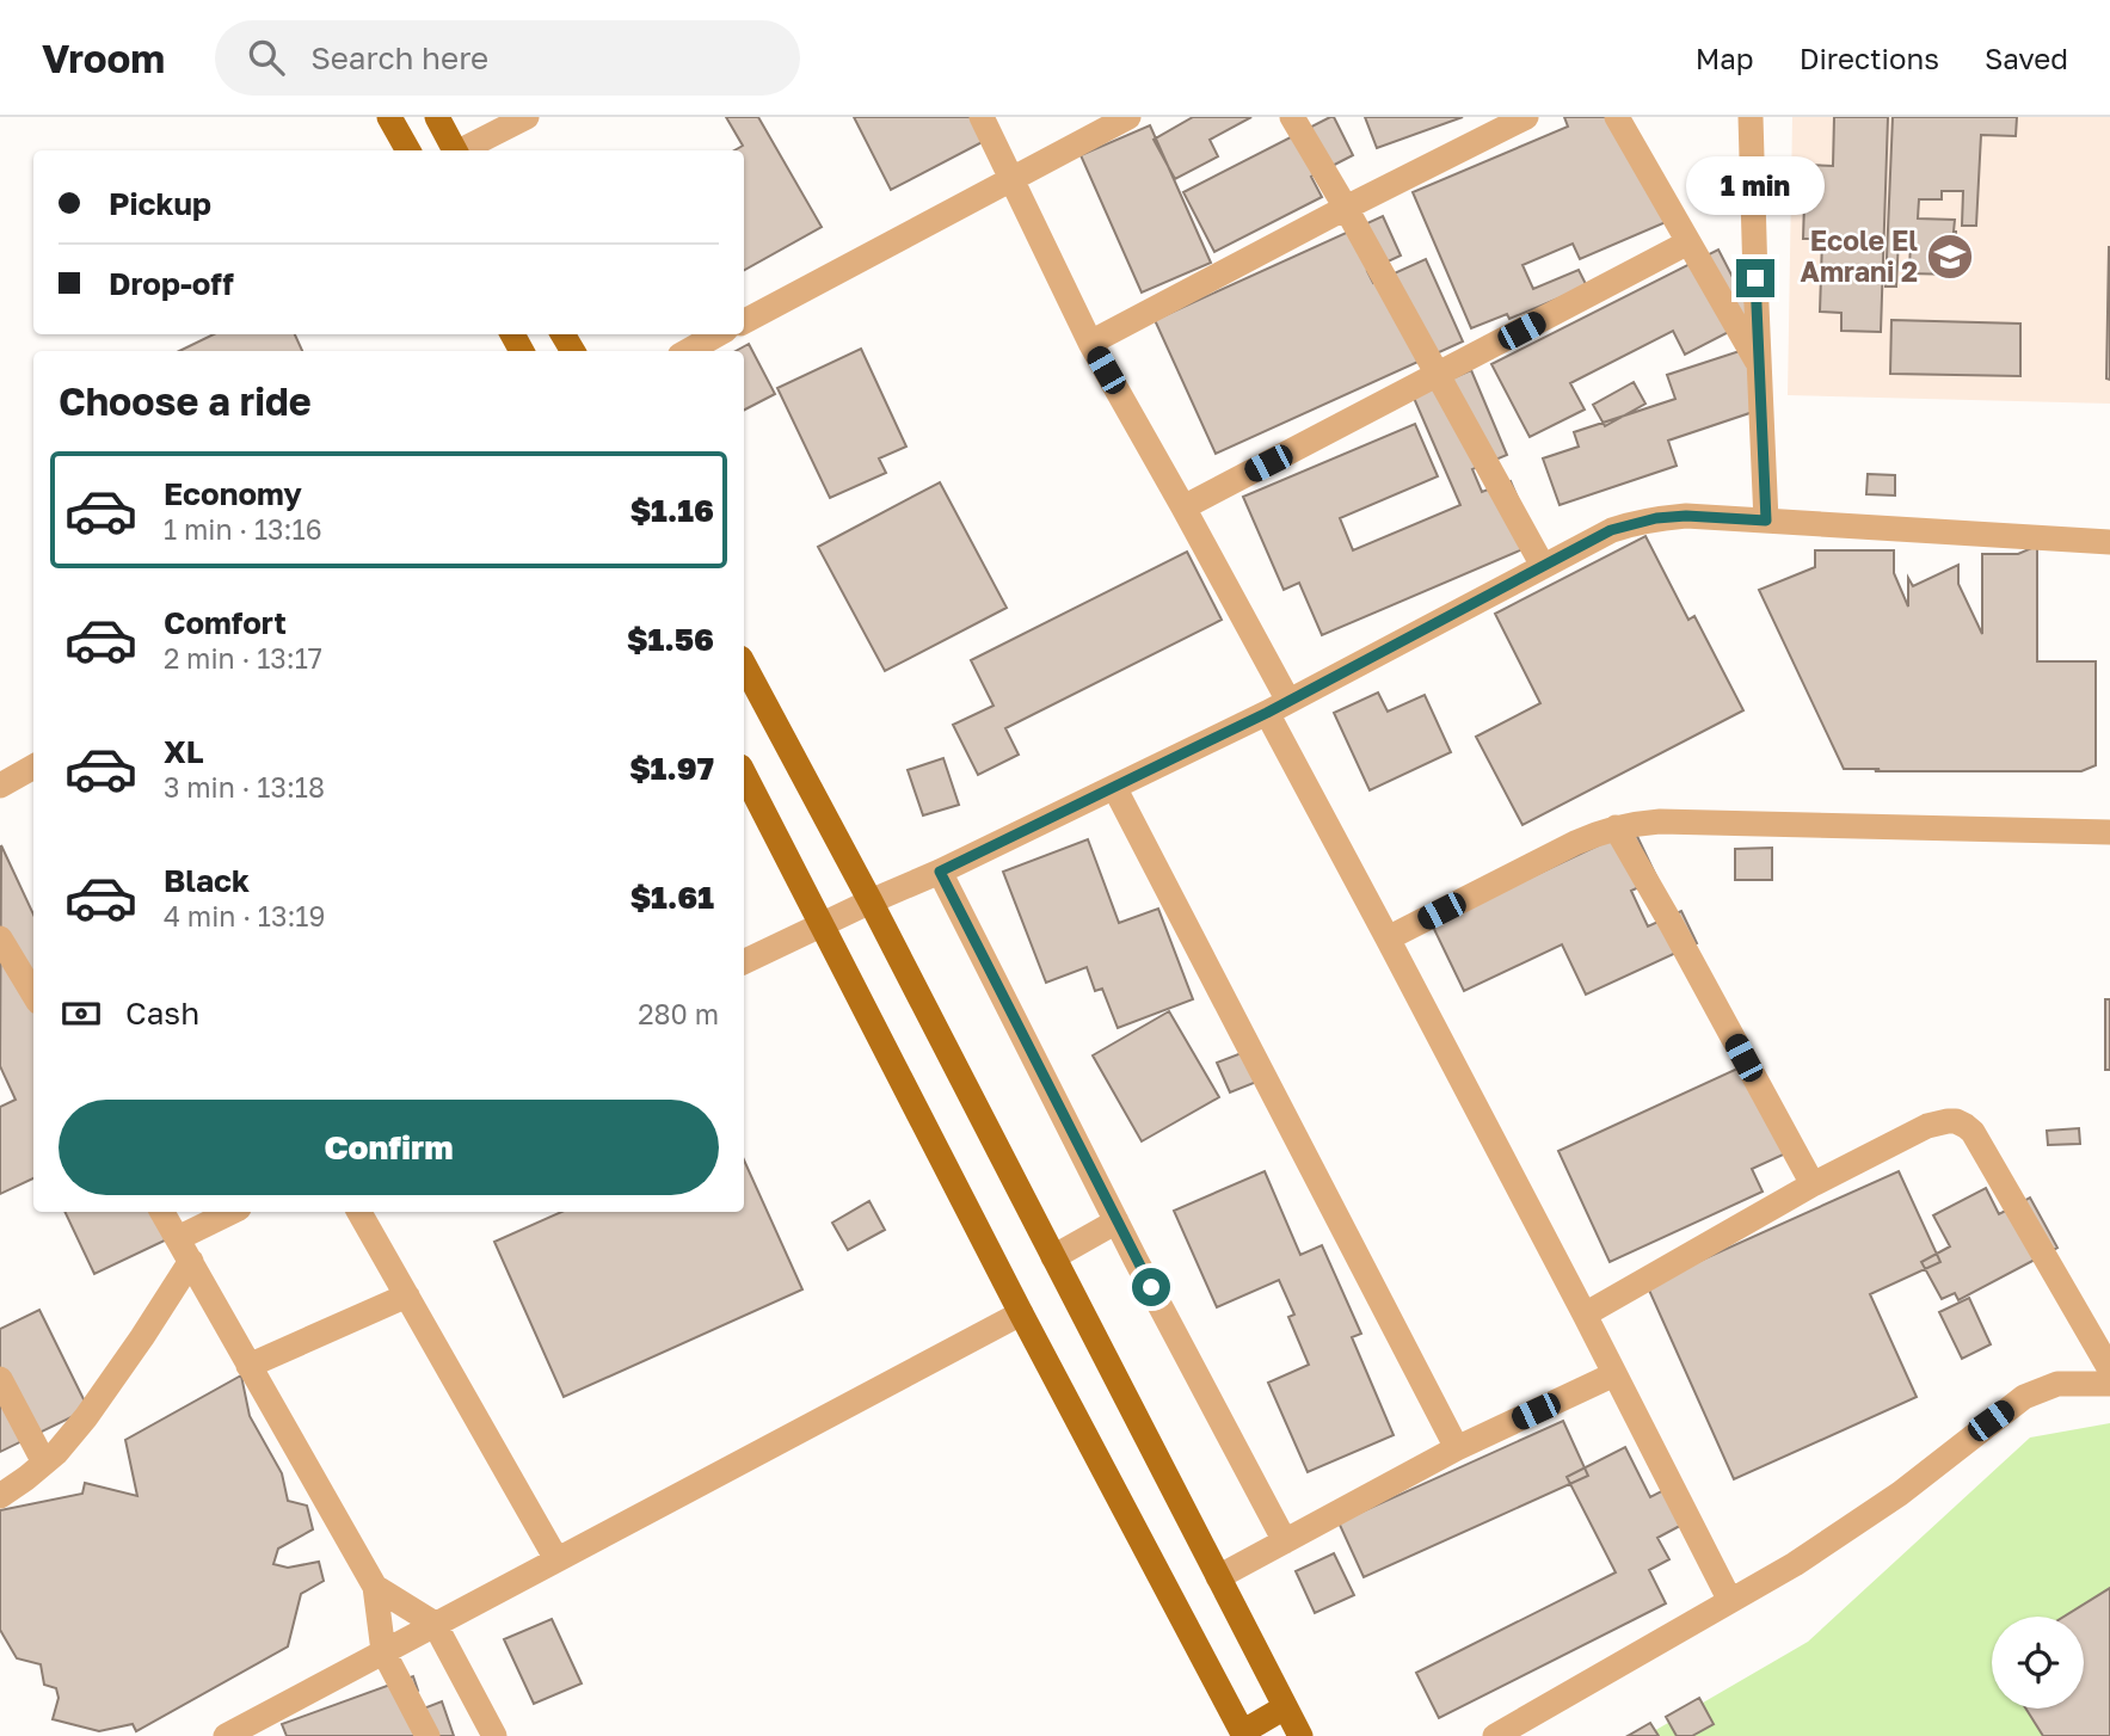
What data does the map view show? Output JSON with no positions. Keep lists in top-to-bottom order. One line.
{"places":{"school or university":["Ecole El Amrani 2"]},"page":{"header":"Vroom","search":"Search here","nav":["Map","Directions","Saved"],"banner":["Pickup","Drop-off"],"bubble":"1 min","heading":"Choose a ride","list":[{"name":"Economy","note":"1 min · 13:16","value":"$1.16"},{"name":"Comfort","note":"2 min · 13:17","value":"$1.56"},{"name":"XL","note":"3 min · 13:18","value":"$1.97"},{"name":"Black","note":"4 min · 13:19","value":"$1.61"}],"pay":["Cash","280 m"],"buttons":"Confirm"}}
